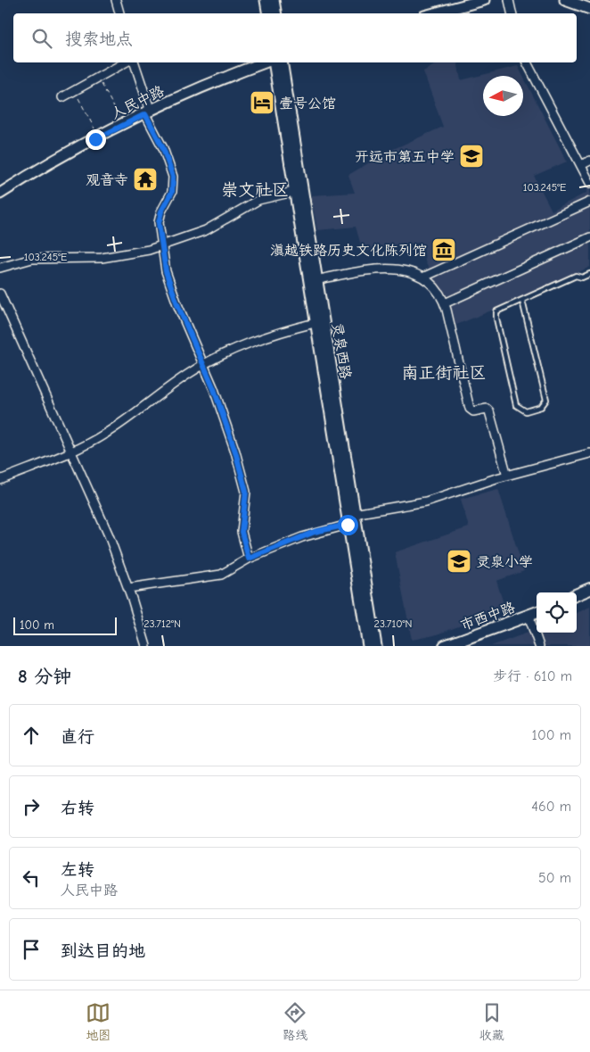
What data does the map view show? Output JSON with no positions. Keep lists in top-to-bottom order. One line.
{"streets":{"main road":["人民中路","灵泉西路","市西中路"]},"districts":["崇文社区","南正街社区"],"places":{"hotel":["壹号公馆"],"school or university":["开远市第五中学","灵泉小学"],"temple":["观音寺"],"museum":["滇越铁路历史文化陈列馆"]},"scale_bar":"100 m","north":"left","page":{"search":"搜索地点","scale":"100 m","heading":["8 分钟","步行 · 610 m"],"list":[["直行","100 m"],["右转","460 m"],["左转","人民中路","50 m"],"到达目的地"],"nav":["地图","路线","收藏"]},"coordinates":["103.245°E","23.712°N","23.710°N"]}
